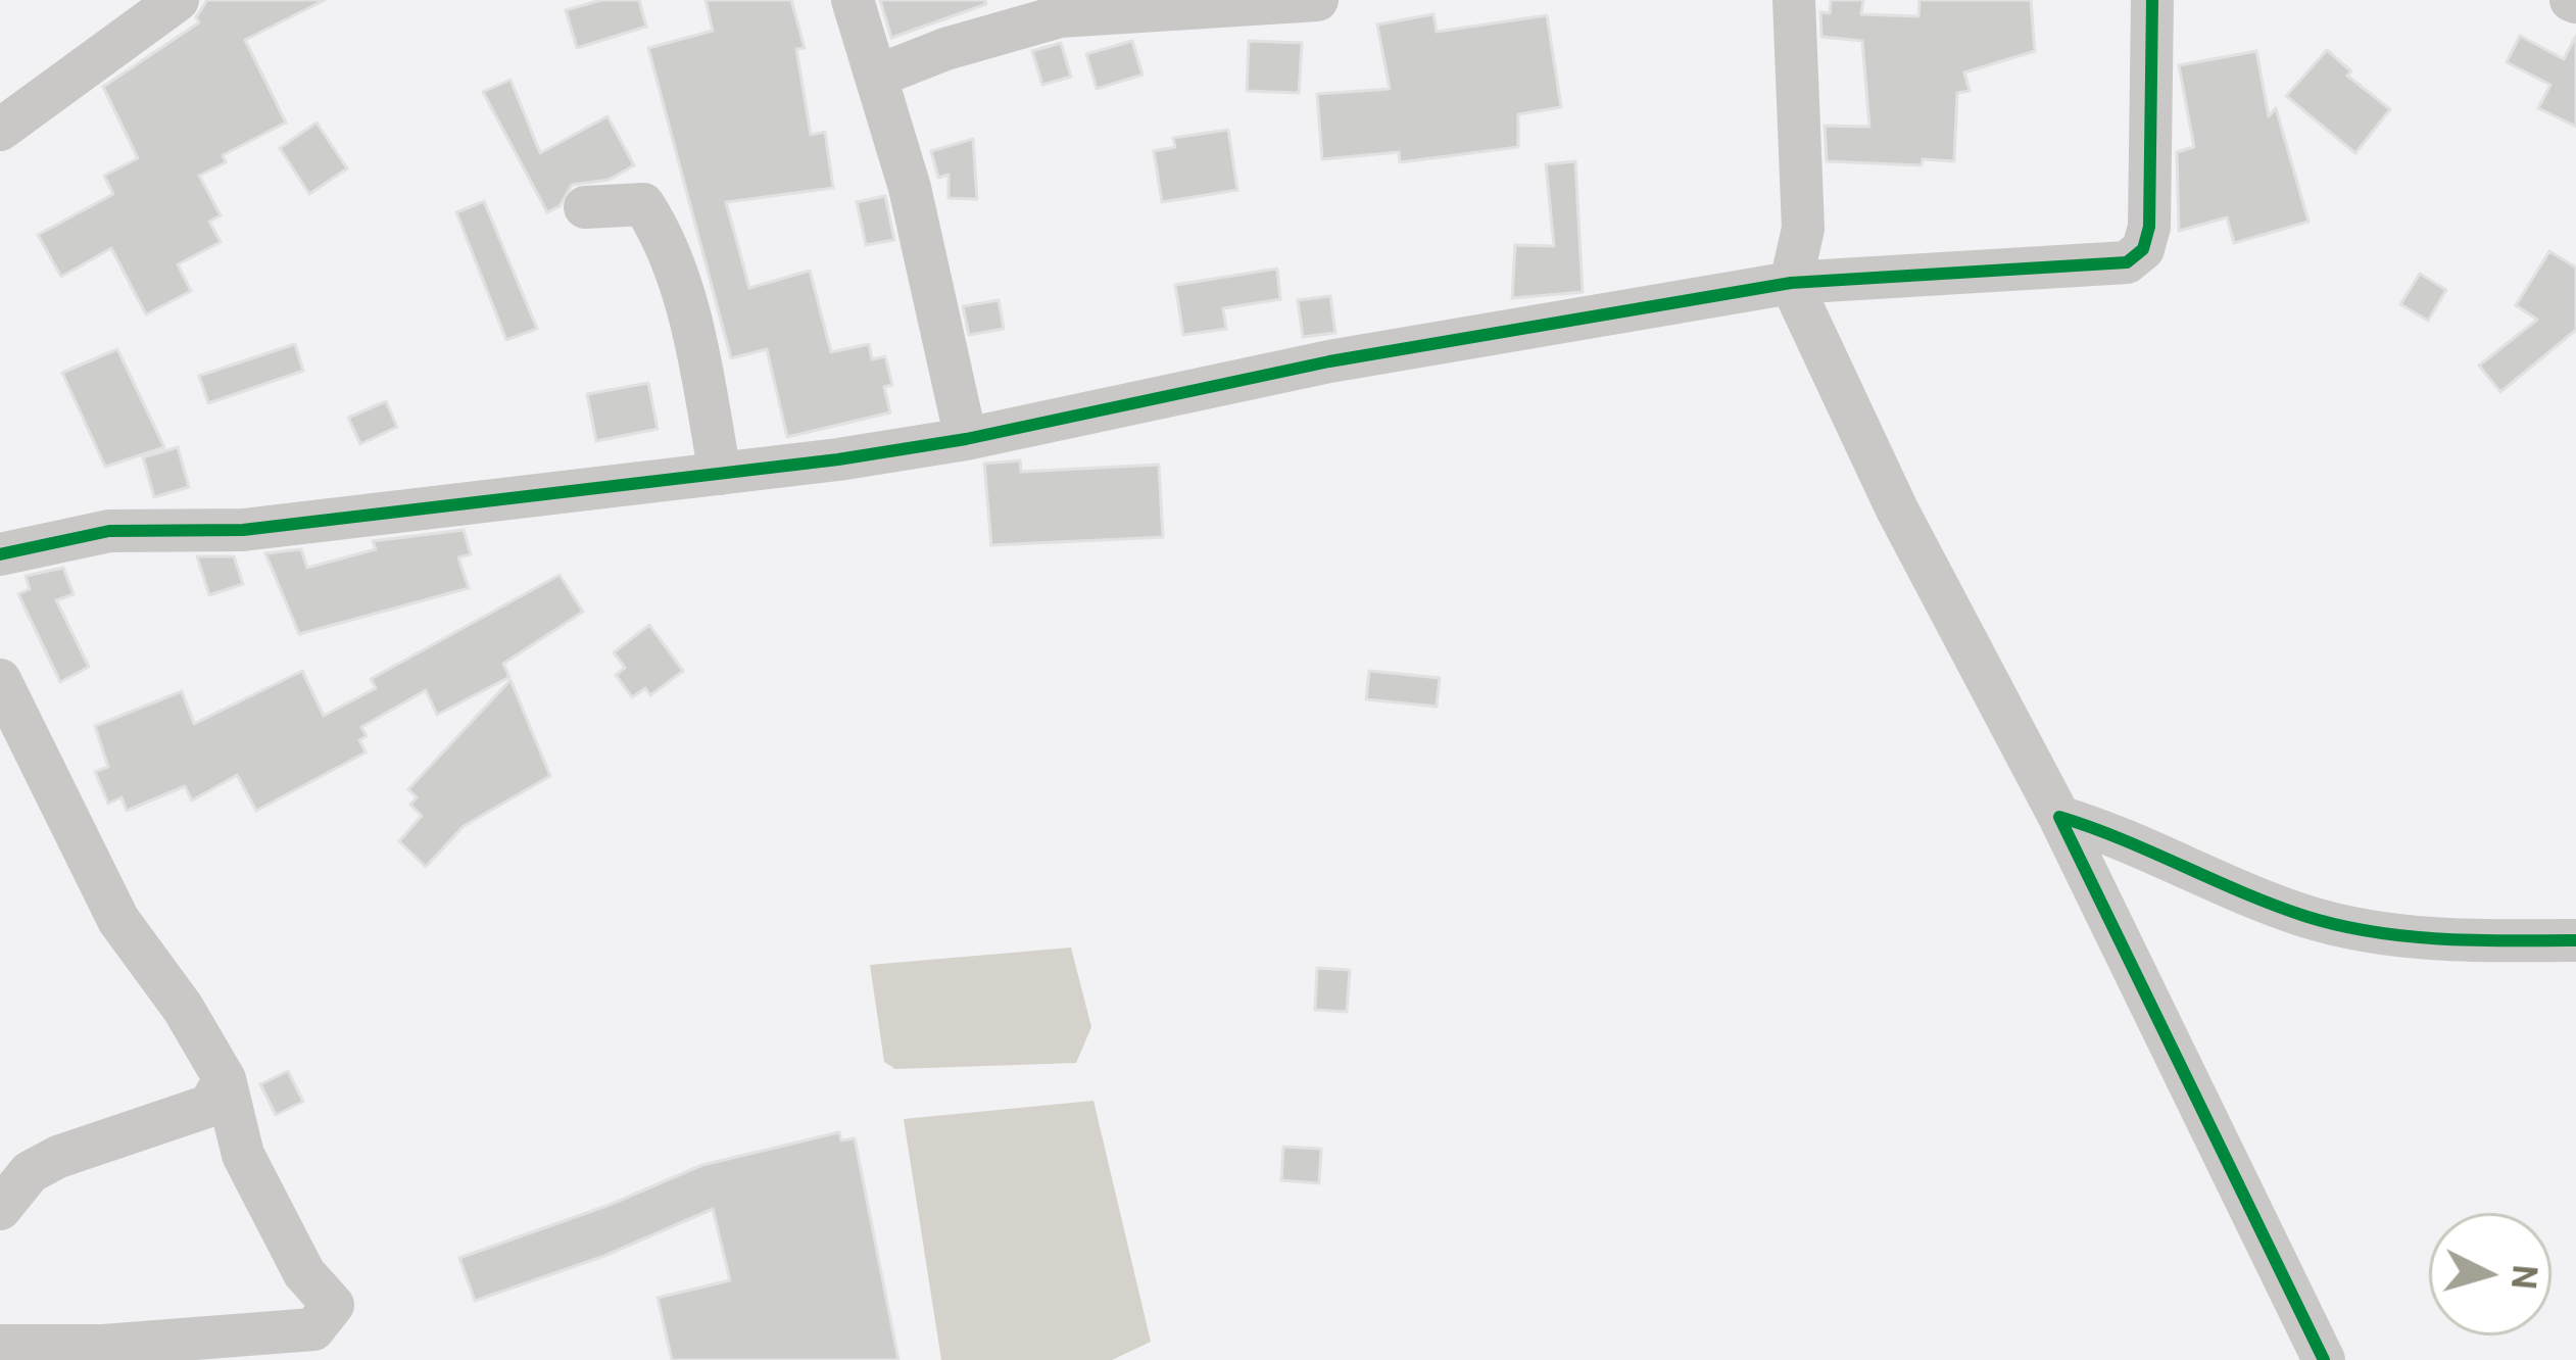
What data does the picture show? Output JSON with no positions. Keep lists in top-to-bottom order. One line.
{"north":"right"}
